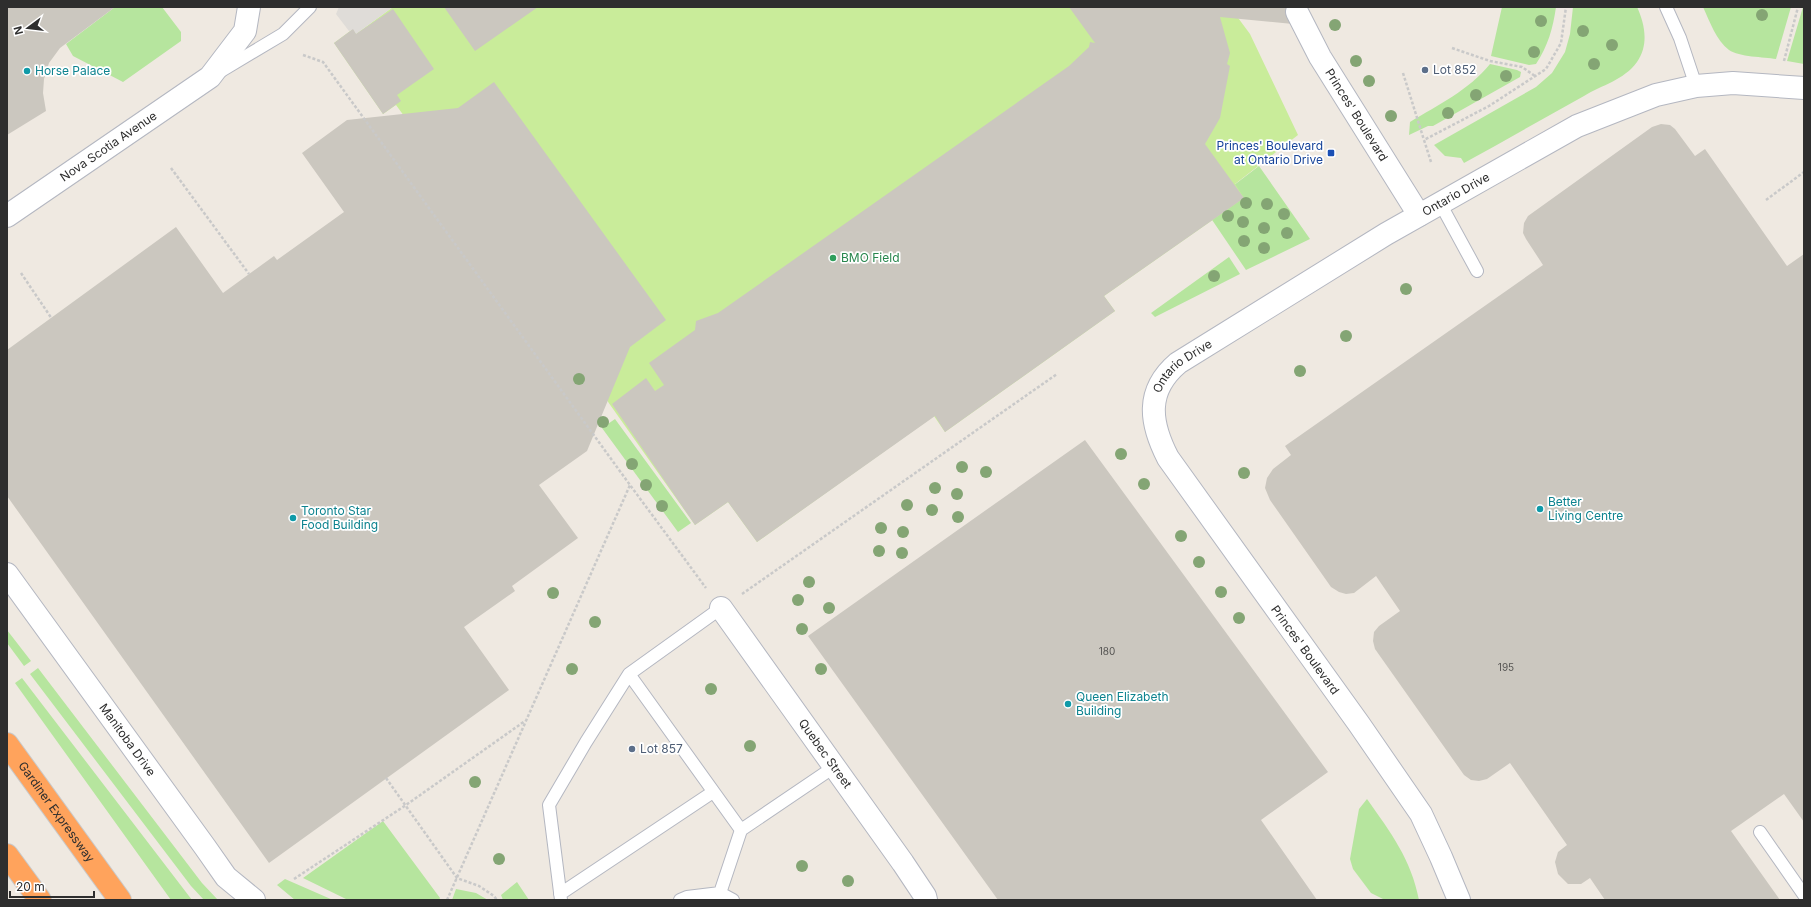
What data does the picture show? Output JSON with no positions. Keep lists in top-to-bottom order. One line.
{"streets":{"highway":["Gardiner Expressway"],"street":["Princes' Boulevard","Nova Scotia Avenue","Ontario Drive","Manitoba Drive","Quebec Street"]},"crossings":[["Princes' Boulevard","Ontario Drive"]],"places":{"other":["Lot 852","Horse Palace","BMO Field","Better Living Centre","Toronto Star Food Building","Queen Elizabeth Building","Lot 857"],"transit":["Princes' Boulevard at Ontario Drive"]},"house_numbers":["180","195"],"scale_bar":"20 m","north":"left"}
